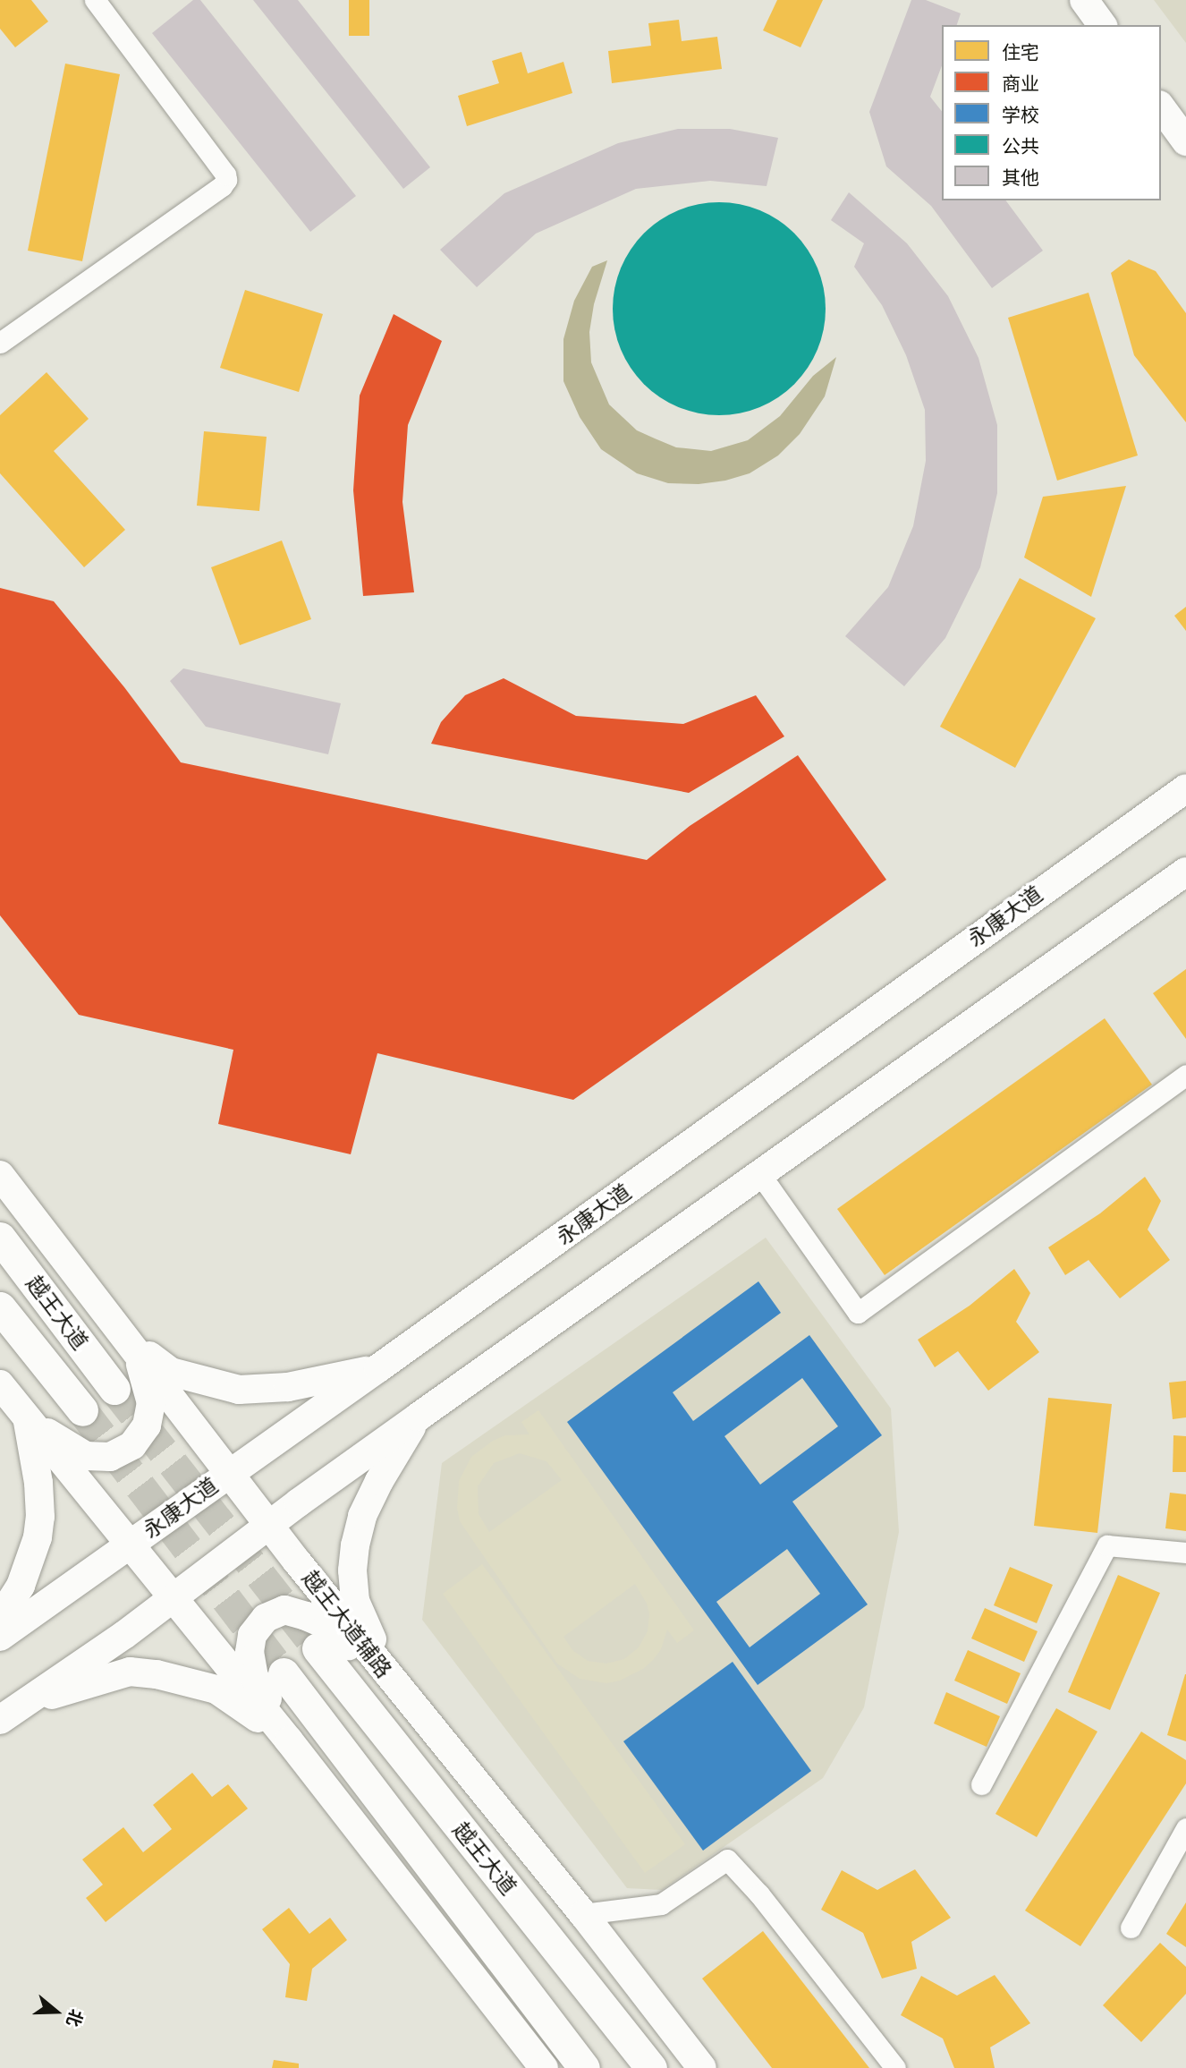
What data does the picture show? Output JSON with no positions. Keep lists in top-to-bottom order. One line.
{"streets":{"main road":["永康大道","越王大道","越王大道辅路"]},"crossings":[["永康大道","越王大道辅路"]],"legend":["住宅","商业","学校","公共","其他"],"north":"right"}
